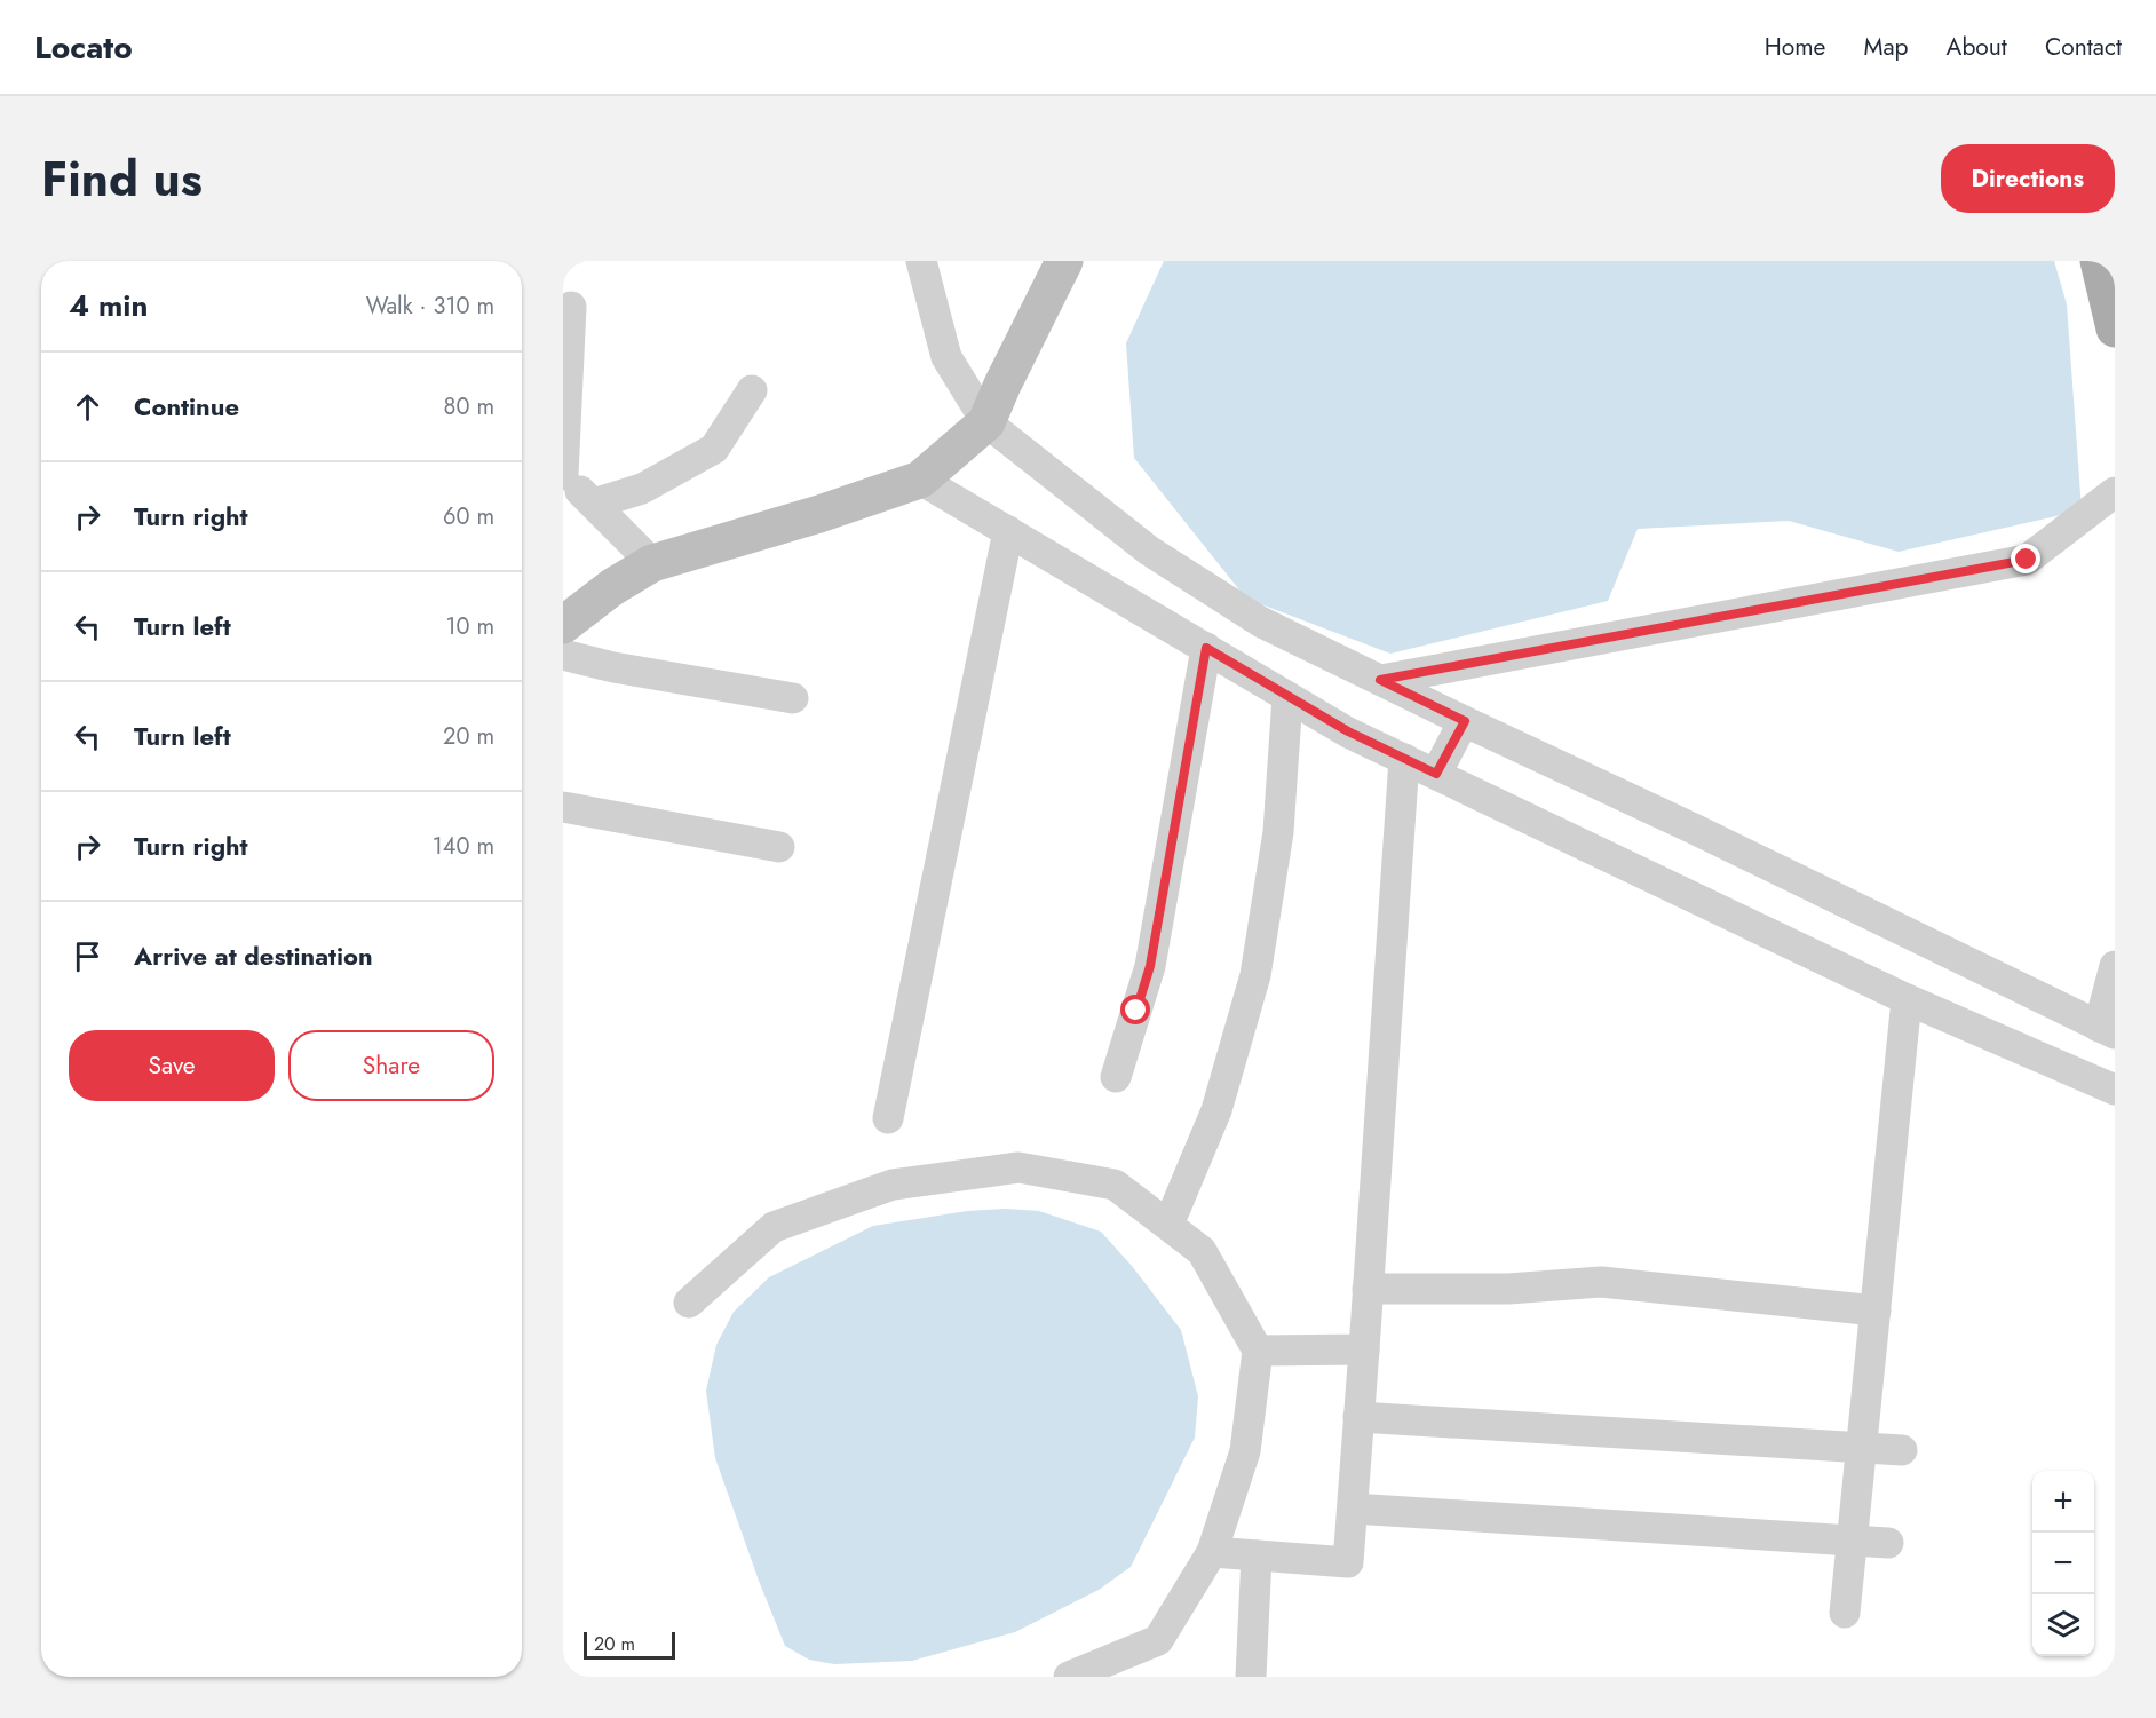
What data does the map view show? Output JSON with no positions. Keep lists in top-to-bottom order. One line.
{"scale_bar":"20 m","page":{"header":"Locato","nav":["Home","Map","About","Contact"],"title":"Find us","buttons":["Directions",["Save","Share"]],"heading":["4 min","Walk · 310 m"],"list":[["Continue","80 m"],["Turn right","60 m"],["Turn left","10 m"],["Turn left","20 m"],["Turn right","140 m"],"Arrive at destination"],"map_buttons":["+","−"],"scale":"20 m"}}
